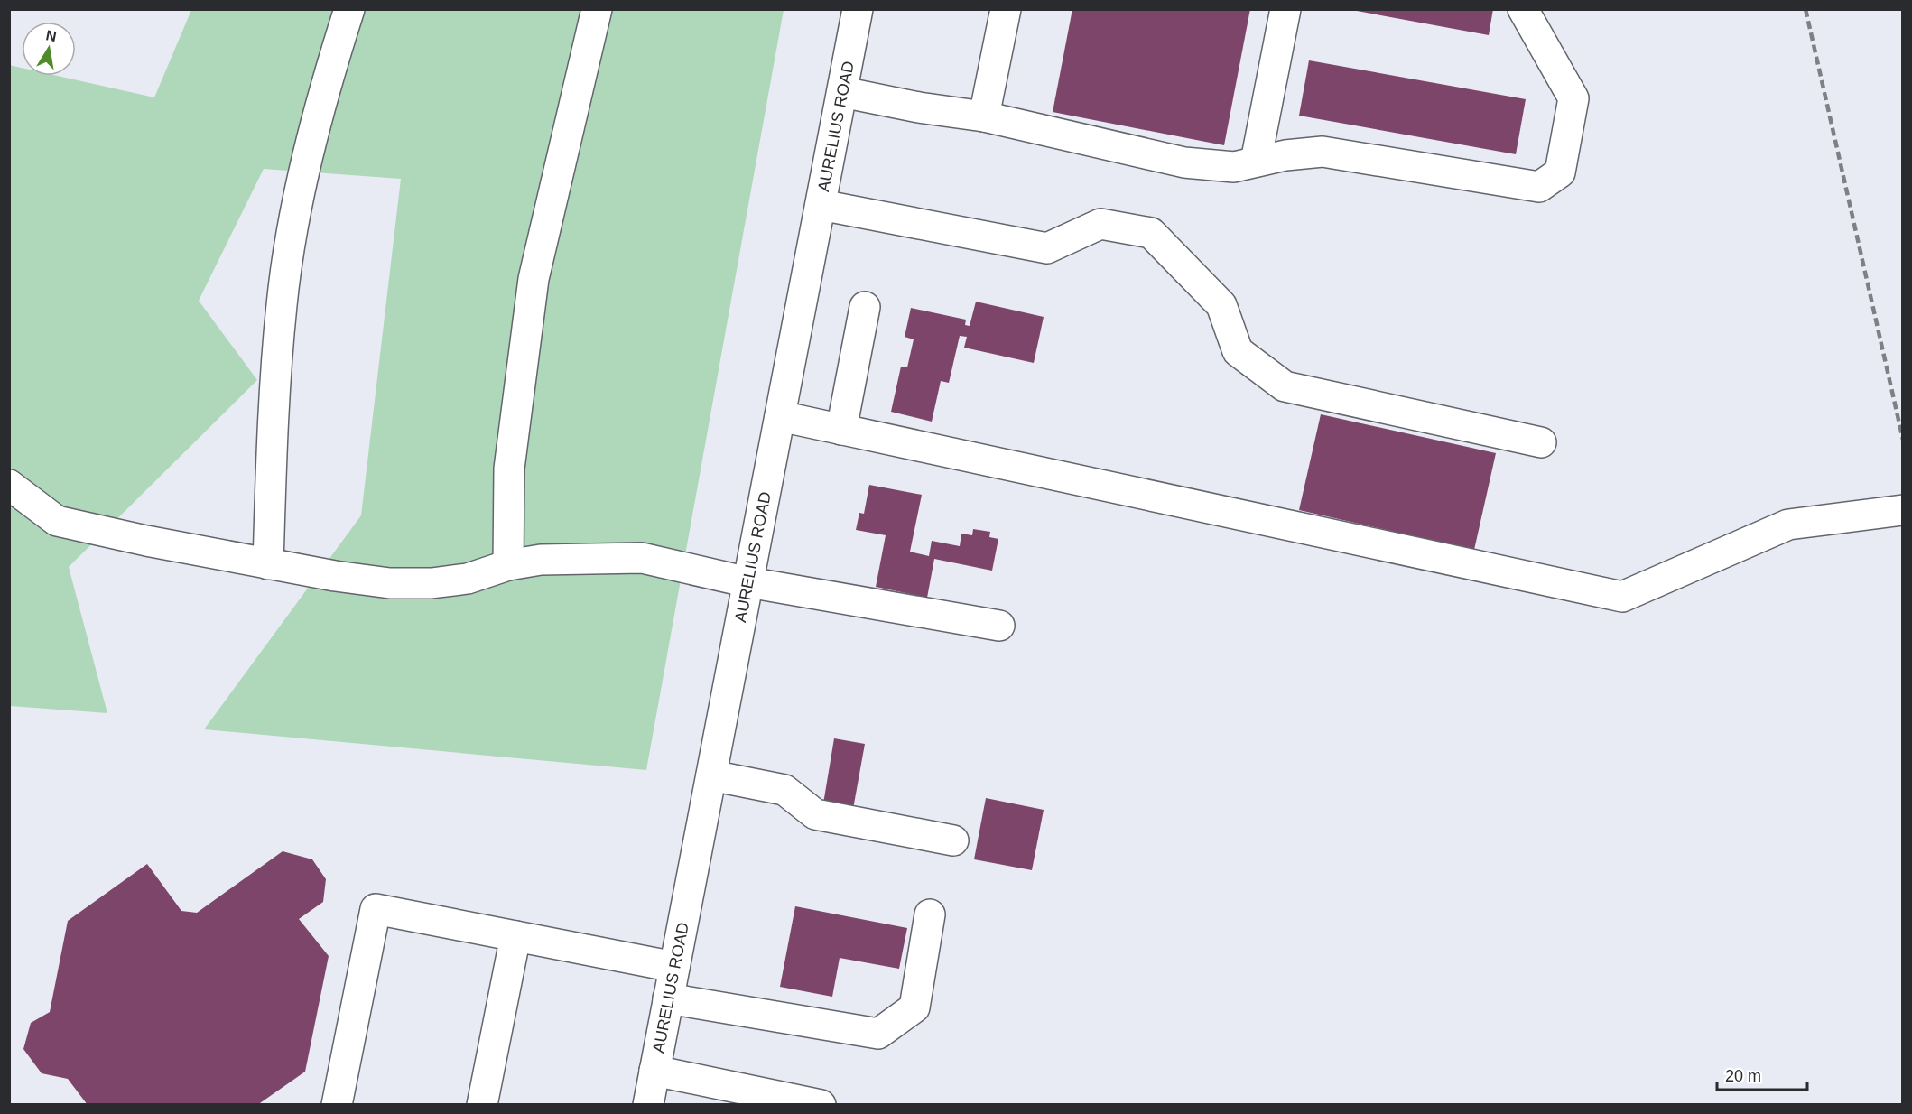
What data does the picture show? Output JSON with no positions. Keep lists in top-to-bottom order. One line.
{"streets":{"street":["AURELIUS ROAD"]},"scale_bar":"20 m","north":"top"}
